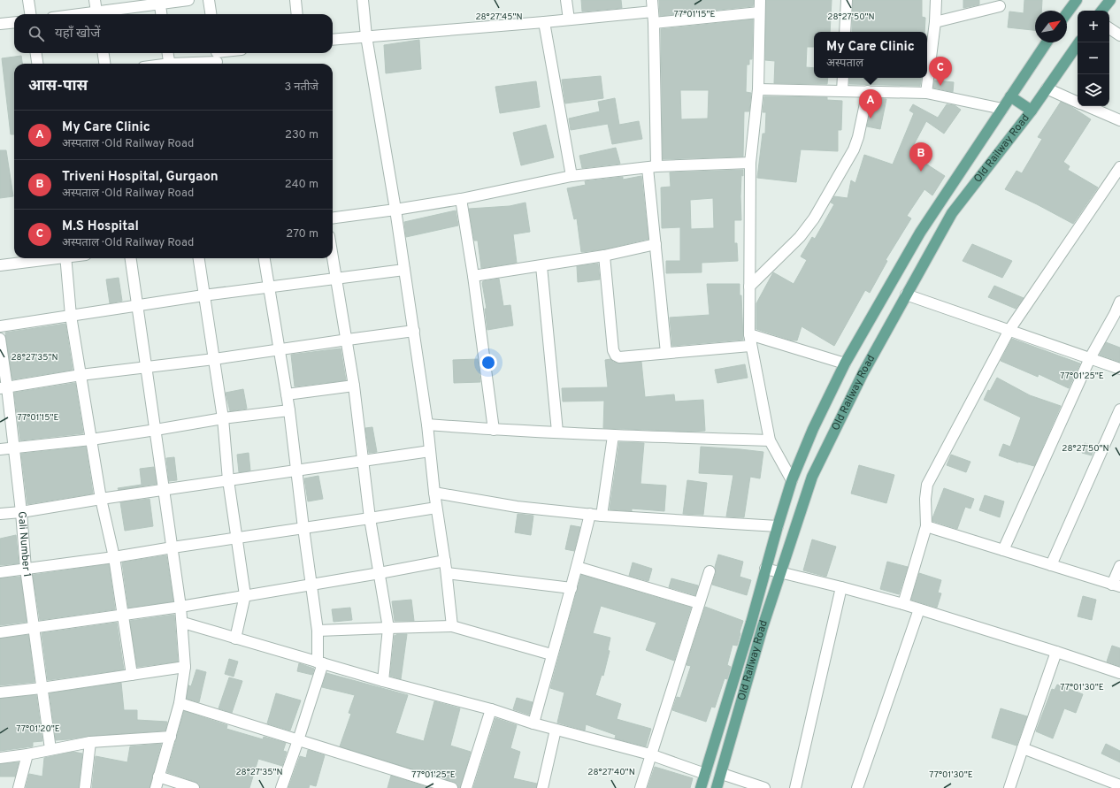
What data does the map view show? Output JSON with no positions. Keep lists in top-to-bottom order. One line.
{"streets":{"main road":["Old Railway Road"],"street":["Gali Number 1"]},"north":"top right","page":{"map_buttons":["+","−"],"search":"यहाँ खोजें","popup":["My Care Clinic","अस्पताल"],"pins":["C","A","B"],"heading":["आस-पास","3 नतीजे"],"list":[{"mark":"A","name":"My Care Clinic","note":"अस्पताल · Old Railway Road","value":"230 m"},{"mark":"B","name":"Triveni Hospital, Gurgaon","note":"अस्पताल · Old Railway Road","value":"240 m"},{"mark":"C","name":"M.S Hospital","note":"अस्पताल · Old Railway Road","value":"270 m"}]},"coordinates":["77°01'15\"E","28°27'45\"N","28°27'50\"N","28°27'35\"N","77°01'25\"E","77°01'30\"E","77°01'20\"E","28°27'40\"N"]}
